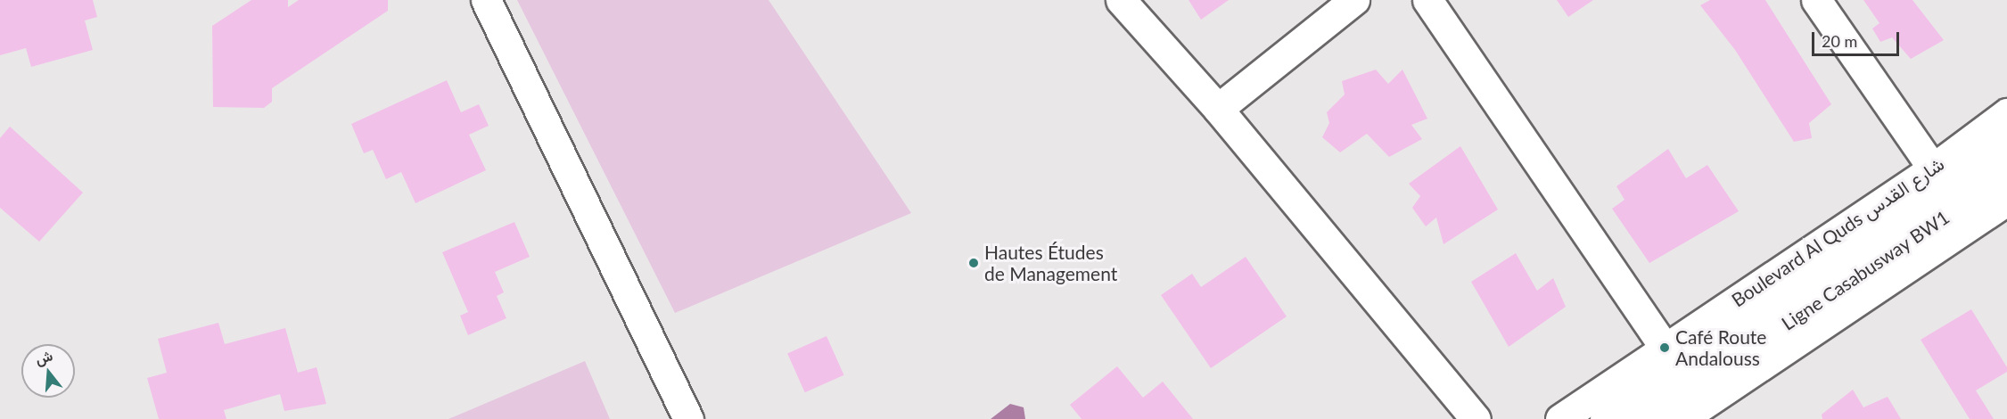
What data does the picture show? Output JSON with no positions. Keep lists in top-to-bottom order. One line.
{"streets":{"street":["Boulevard Al Quds شارع القدس","Ligne Casabusway BW1"]},"places":["Hautes Études de Management","Café Route Andalouss"],"scale_bar":"20 m","north":"top"}
